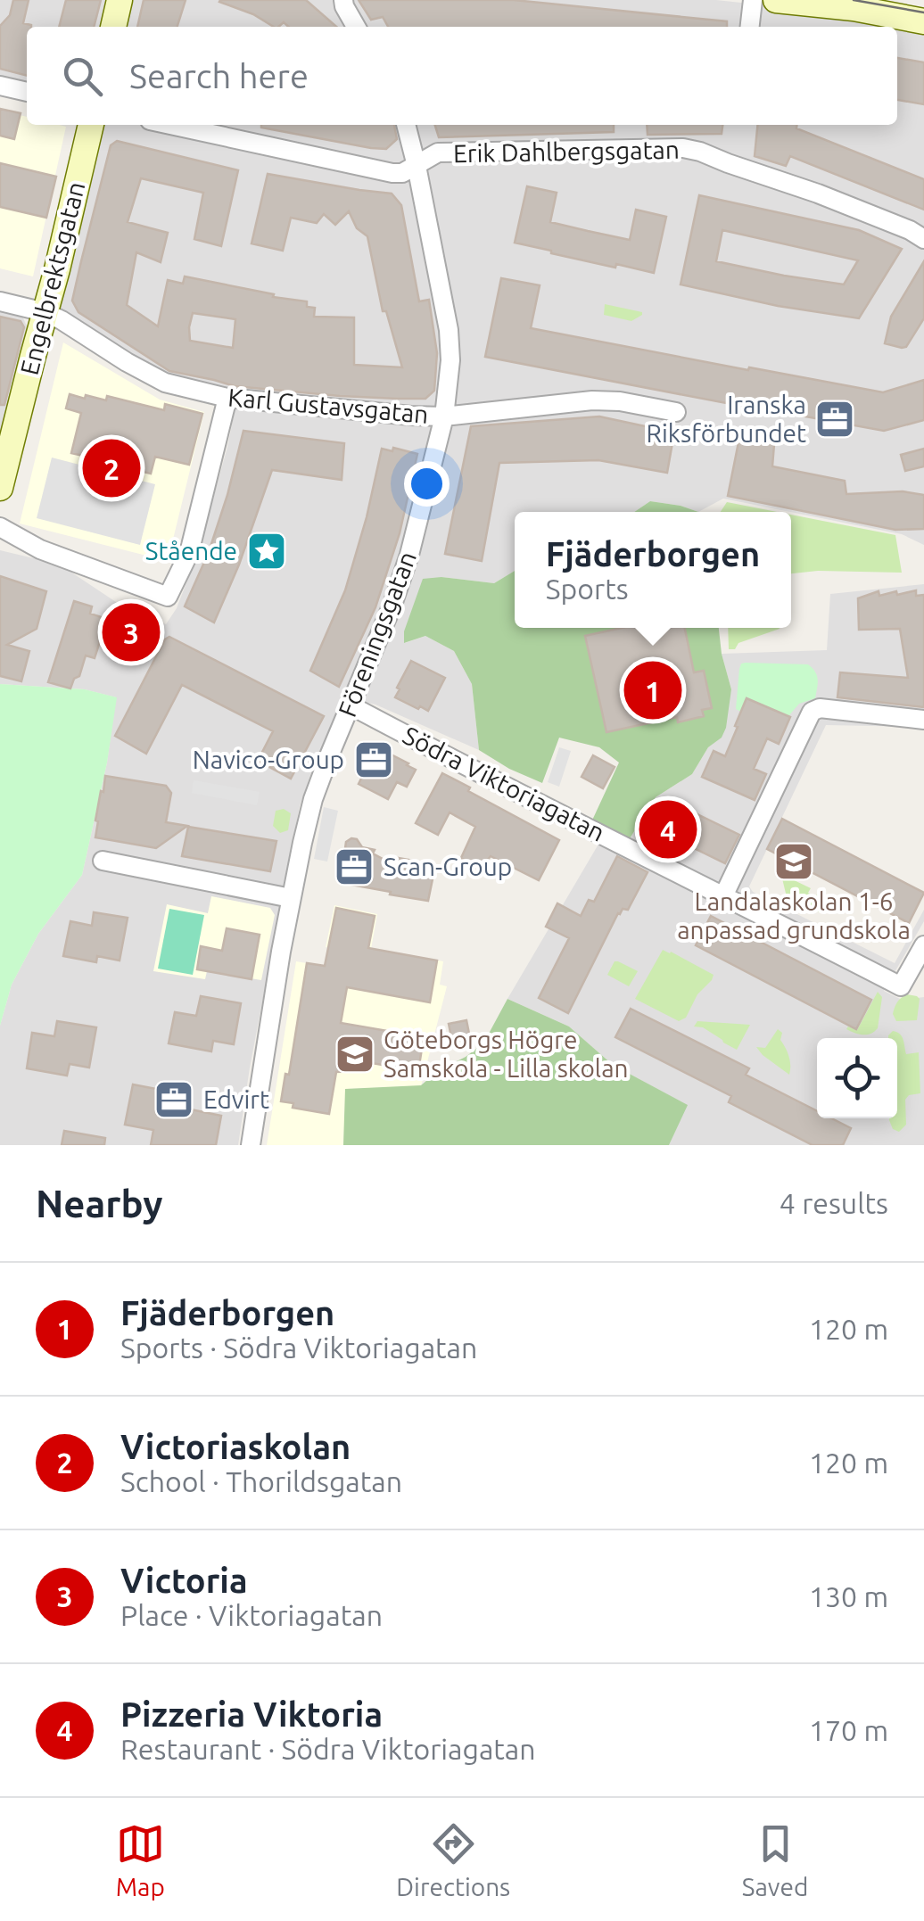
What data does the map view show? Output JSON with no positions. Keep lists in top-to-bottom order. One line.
{"streets":{"street":["Erik Dahlbergsgatan","Engelbrektsgatan","Karl Gustavsgatan","Föreningsgatan","Södra Viktoriagatan"]},"crossings":[["Erik Dahlbergsgatan","Föreningsgatan"],["Engelbrektsgatan","Karl Gustavsgatan"],["Karl Gustavsgatan","Föreningsgatan"],["Föreningsgatan","Södra Viktoriagatan"]],"places":{"office":["Iranska Riksförbundet","Navico-Group","Scan-Group","Edvirt"],"place":["Stående"],"school or university":["Landalaskolan 1-6 anpassad grundskola","Göteborgs Högre Samskola - Lilla skolan"]},"page":{"search":"Search here","pins":["2","3","1","4"],"popup":["Fjäderborgen","Sports"],"heading":["Nearby","4 results"],"list":[{"mark":"1","name":"Fjäderborgen","note":"Sports · Södra Viktoriagatan","value":"120 m"},{"mark":"2","name":"Victoriaskolan","note":"School · Thorildsgatan","value":"120 m"},{"mark":"3","name":"Victoria","note":"Place · Viktoriagatan","value":"130 m"},{"mark":"4","name":"Pizzeria Viktoria","note":"Restaurant · Södra Viktoriagatan","value":"170 m"}],"nav":["Map","Directions","Saved"]}}
